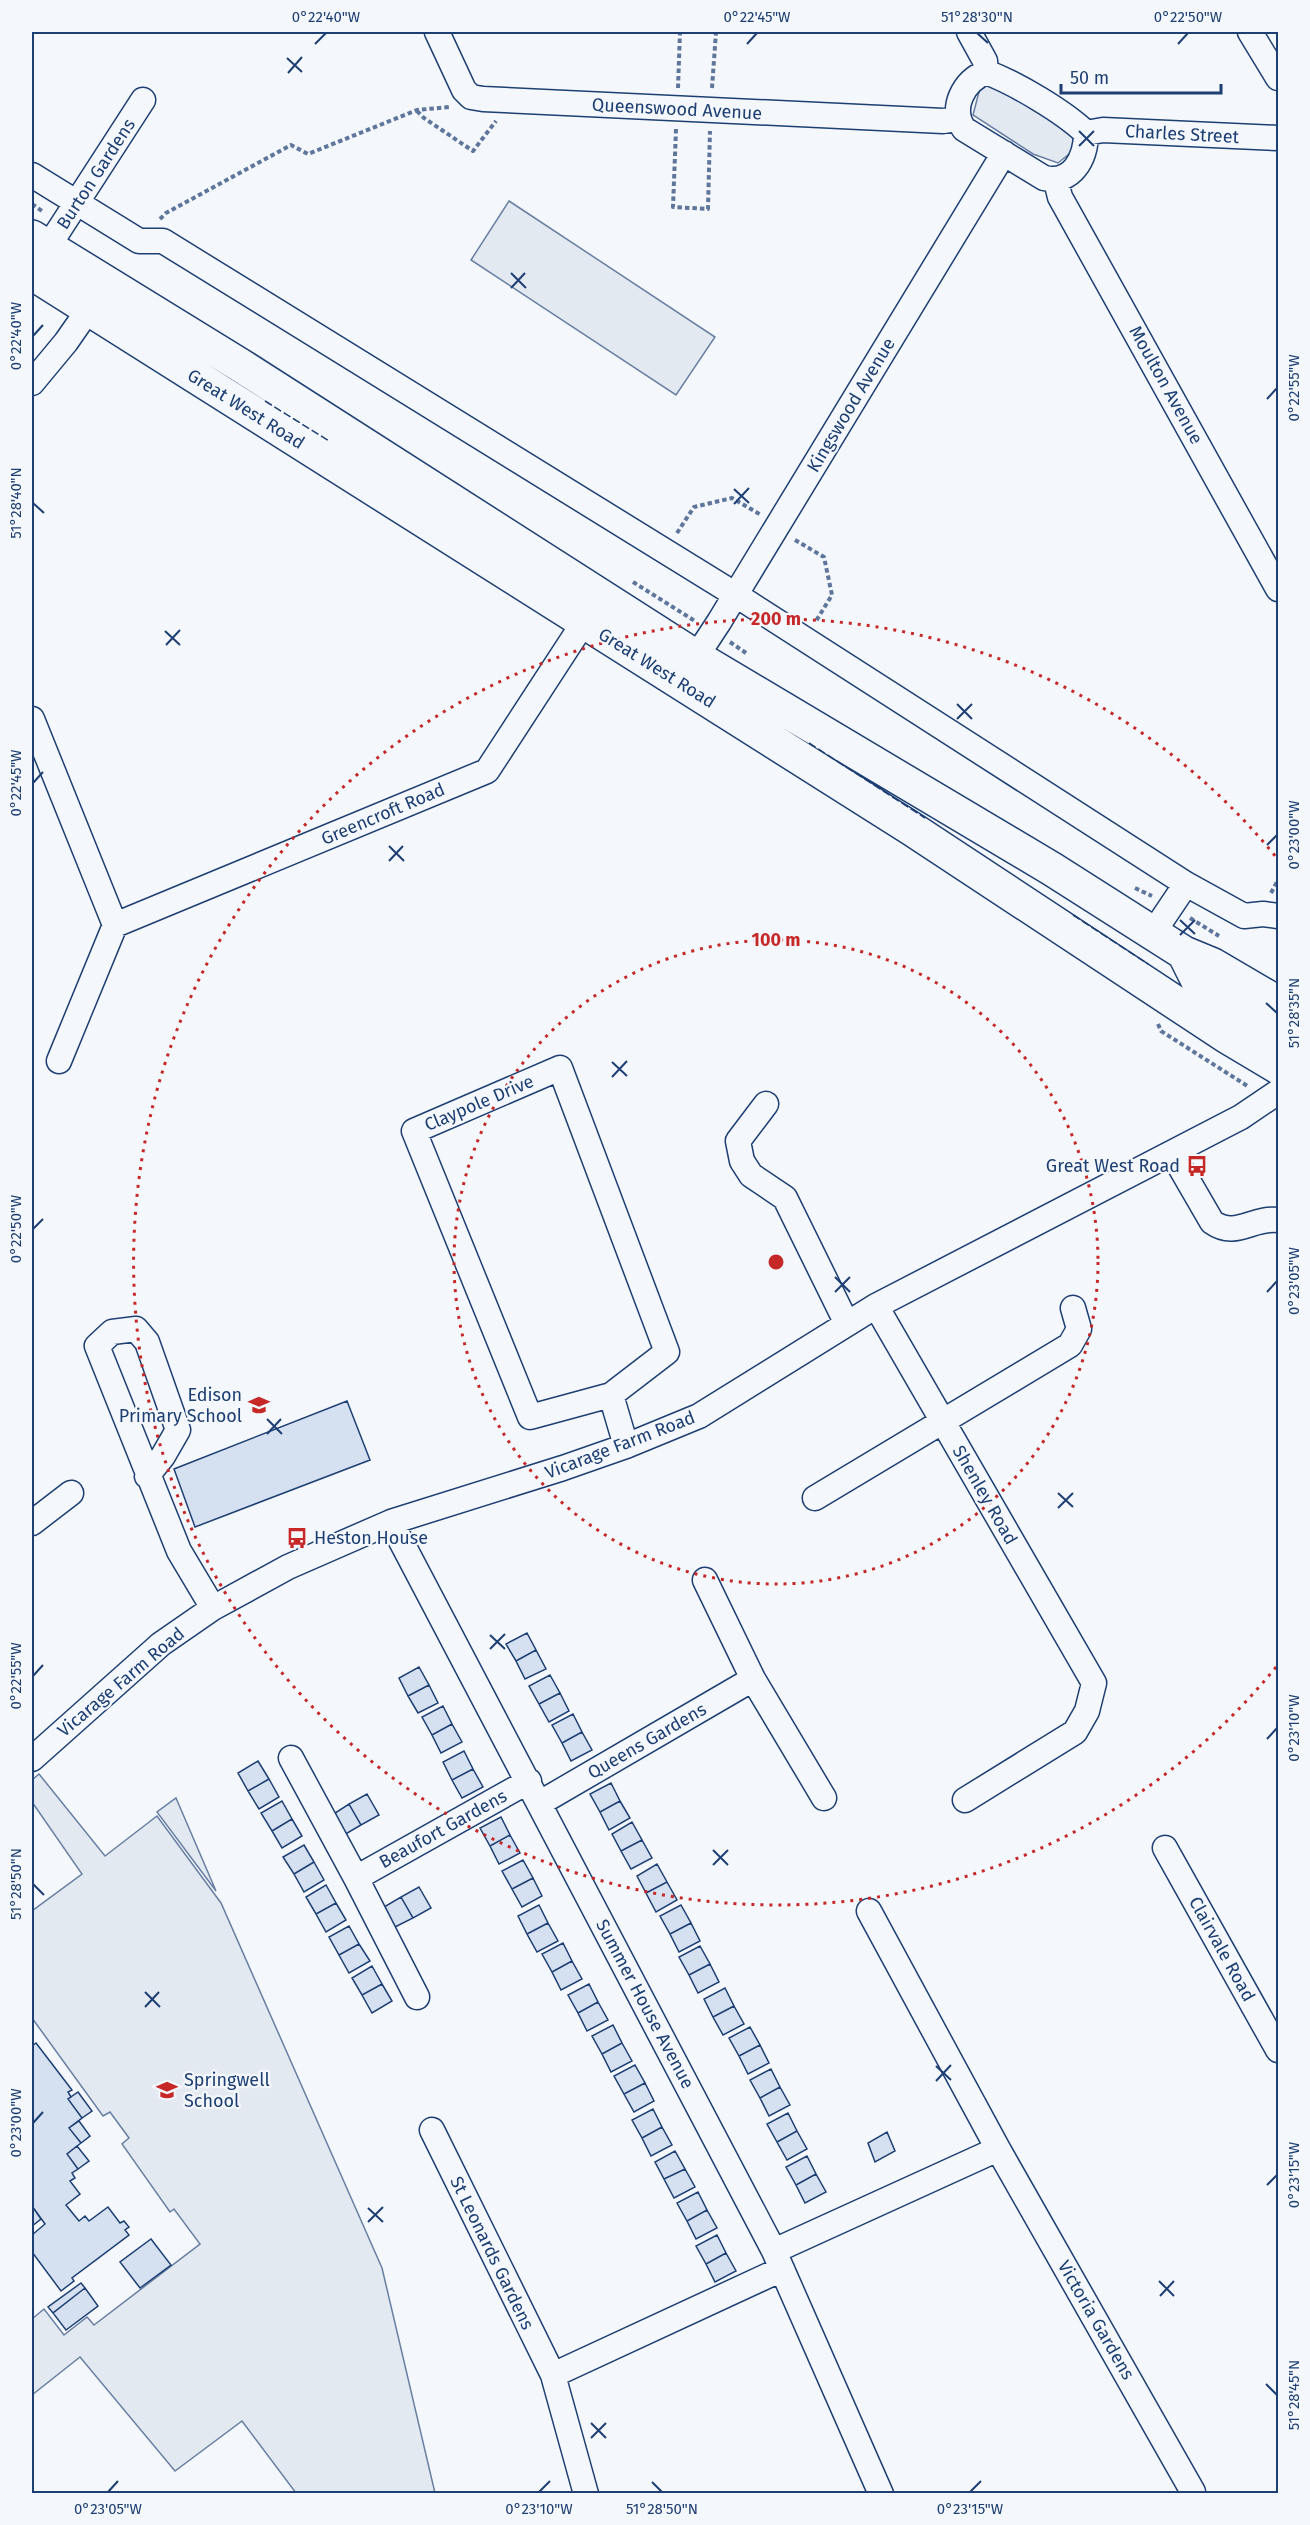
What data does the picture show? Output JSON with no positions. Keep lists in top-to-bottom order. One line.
{"streets":{"highway":["Great West Road"],"street":["Queenswood Avenue","Charles Street","Burton Gardens","Moulton Avenue","Kingswood Avenue","Greencroft Road","Claypole Drive","Vicarage Farm Road","Shenley Road","Queens Gardens","Beaufort Gardens","Clairvale Road","Summer House Avenue","St Leonards Gardens","Victoria Gardens"]},"crossings":[["Burton Gardens","Great West Road"],["Kingswood Avenue","Great West Road"],["Great West Road","Greencroft Road"],["Vicarage Farm Road","Shenley Road"],["Vicarage Farm Road","Summer House Avenue"],["Queens Gardens","Summer House Avenue"],["Beaufort Gardens","Summer House Avenue"]],"places":{"bus stop":["Great West Road","Heston House"],"school or university":["Edison Primary School","Springwell School"]},"scale_bar":"50 m","coordinates":["0°22'40\"W","0°22'45\"W","51°28'30\"N","0°22'50\"W","0°22'55\"W","51°28'40\"N","0°23'00\"W","51°28'35\"N","0°23'05\"W","0°23'10\"W","51°28'50\"N","0°23'15\"W","51°28'45\"N"],"rings":["200 m","100 m"]}
